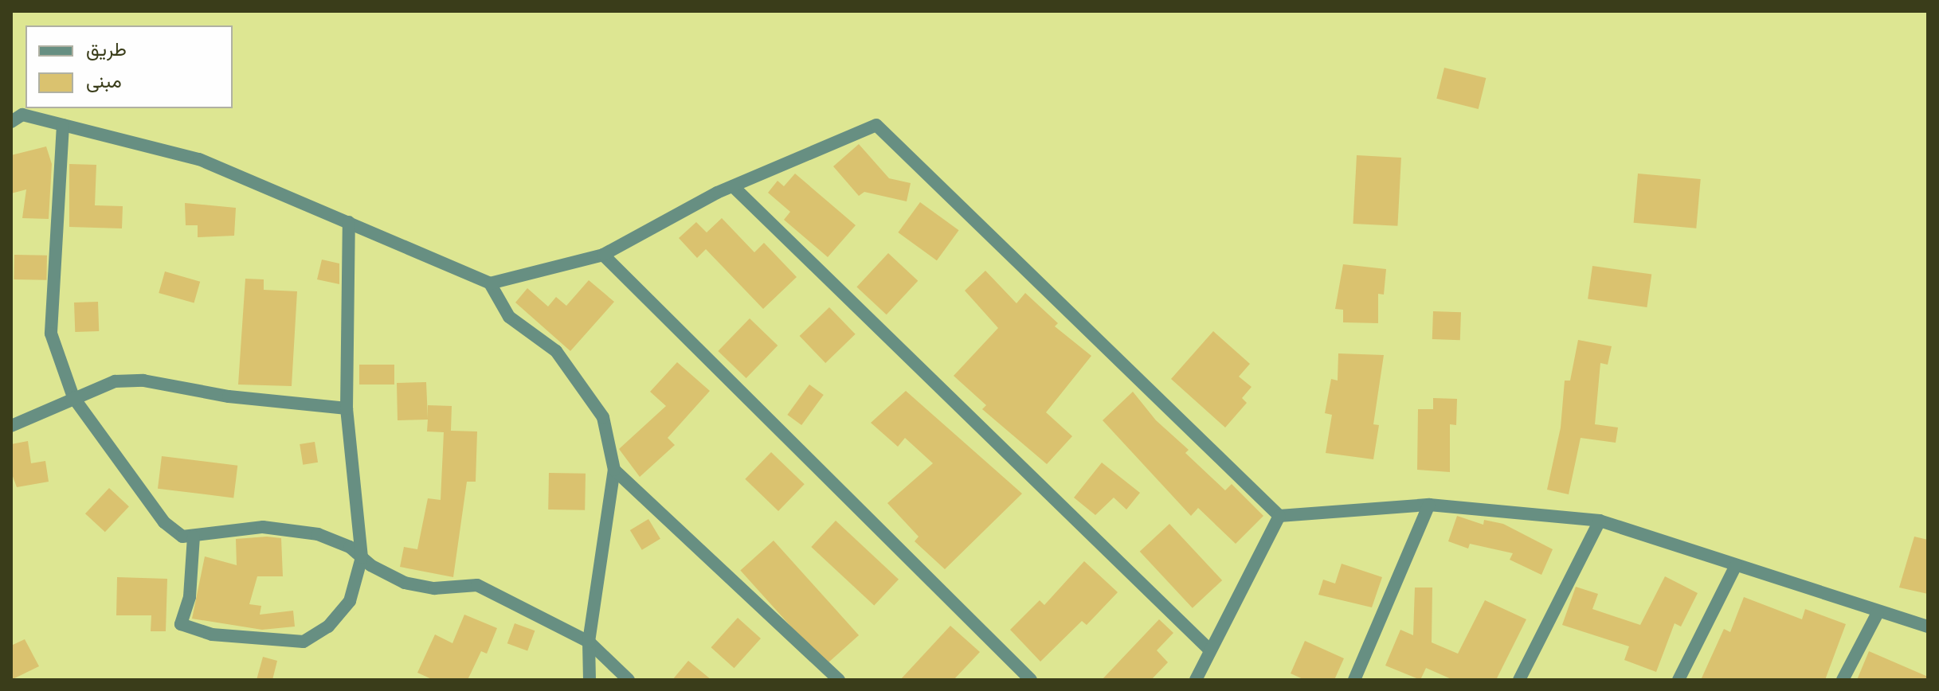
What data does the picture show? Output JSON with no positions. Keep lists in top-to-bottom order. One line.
{"legend":["طريق","مبنى"]}
